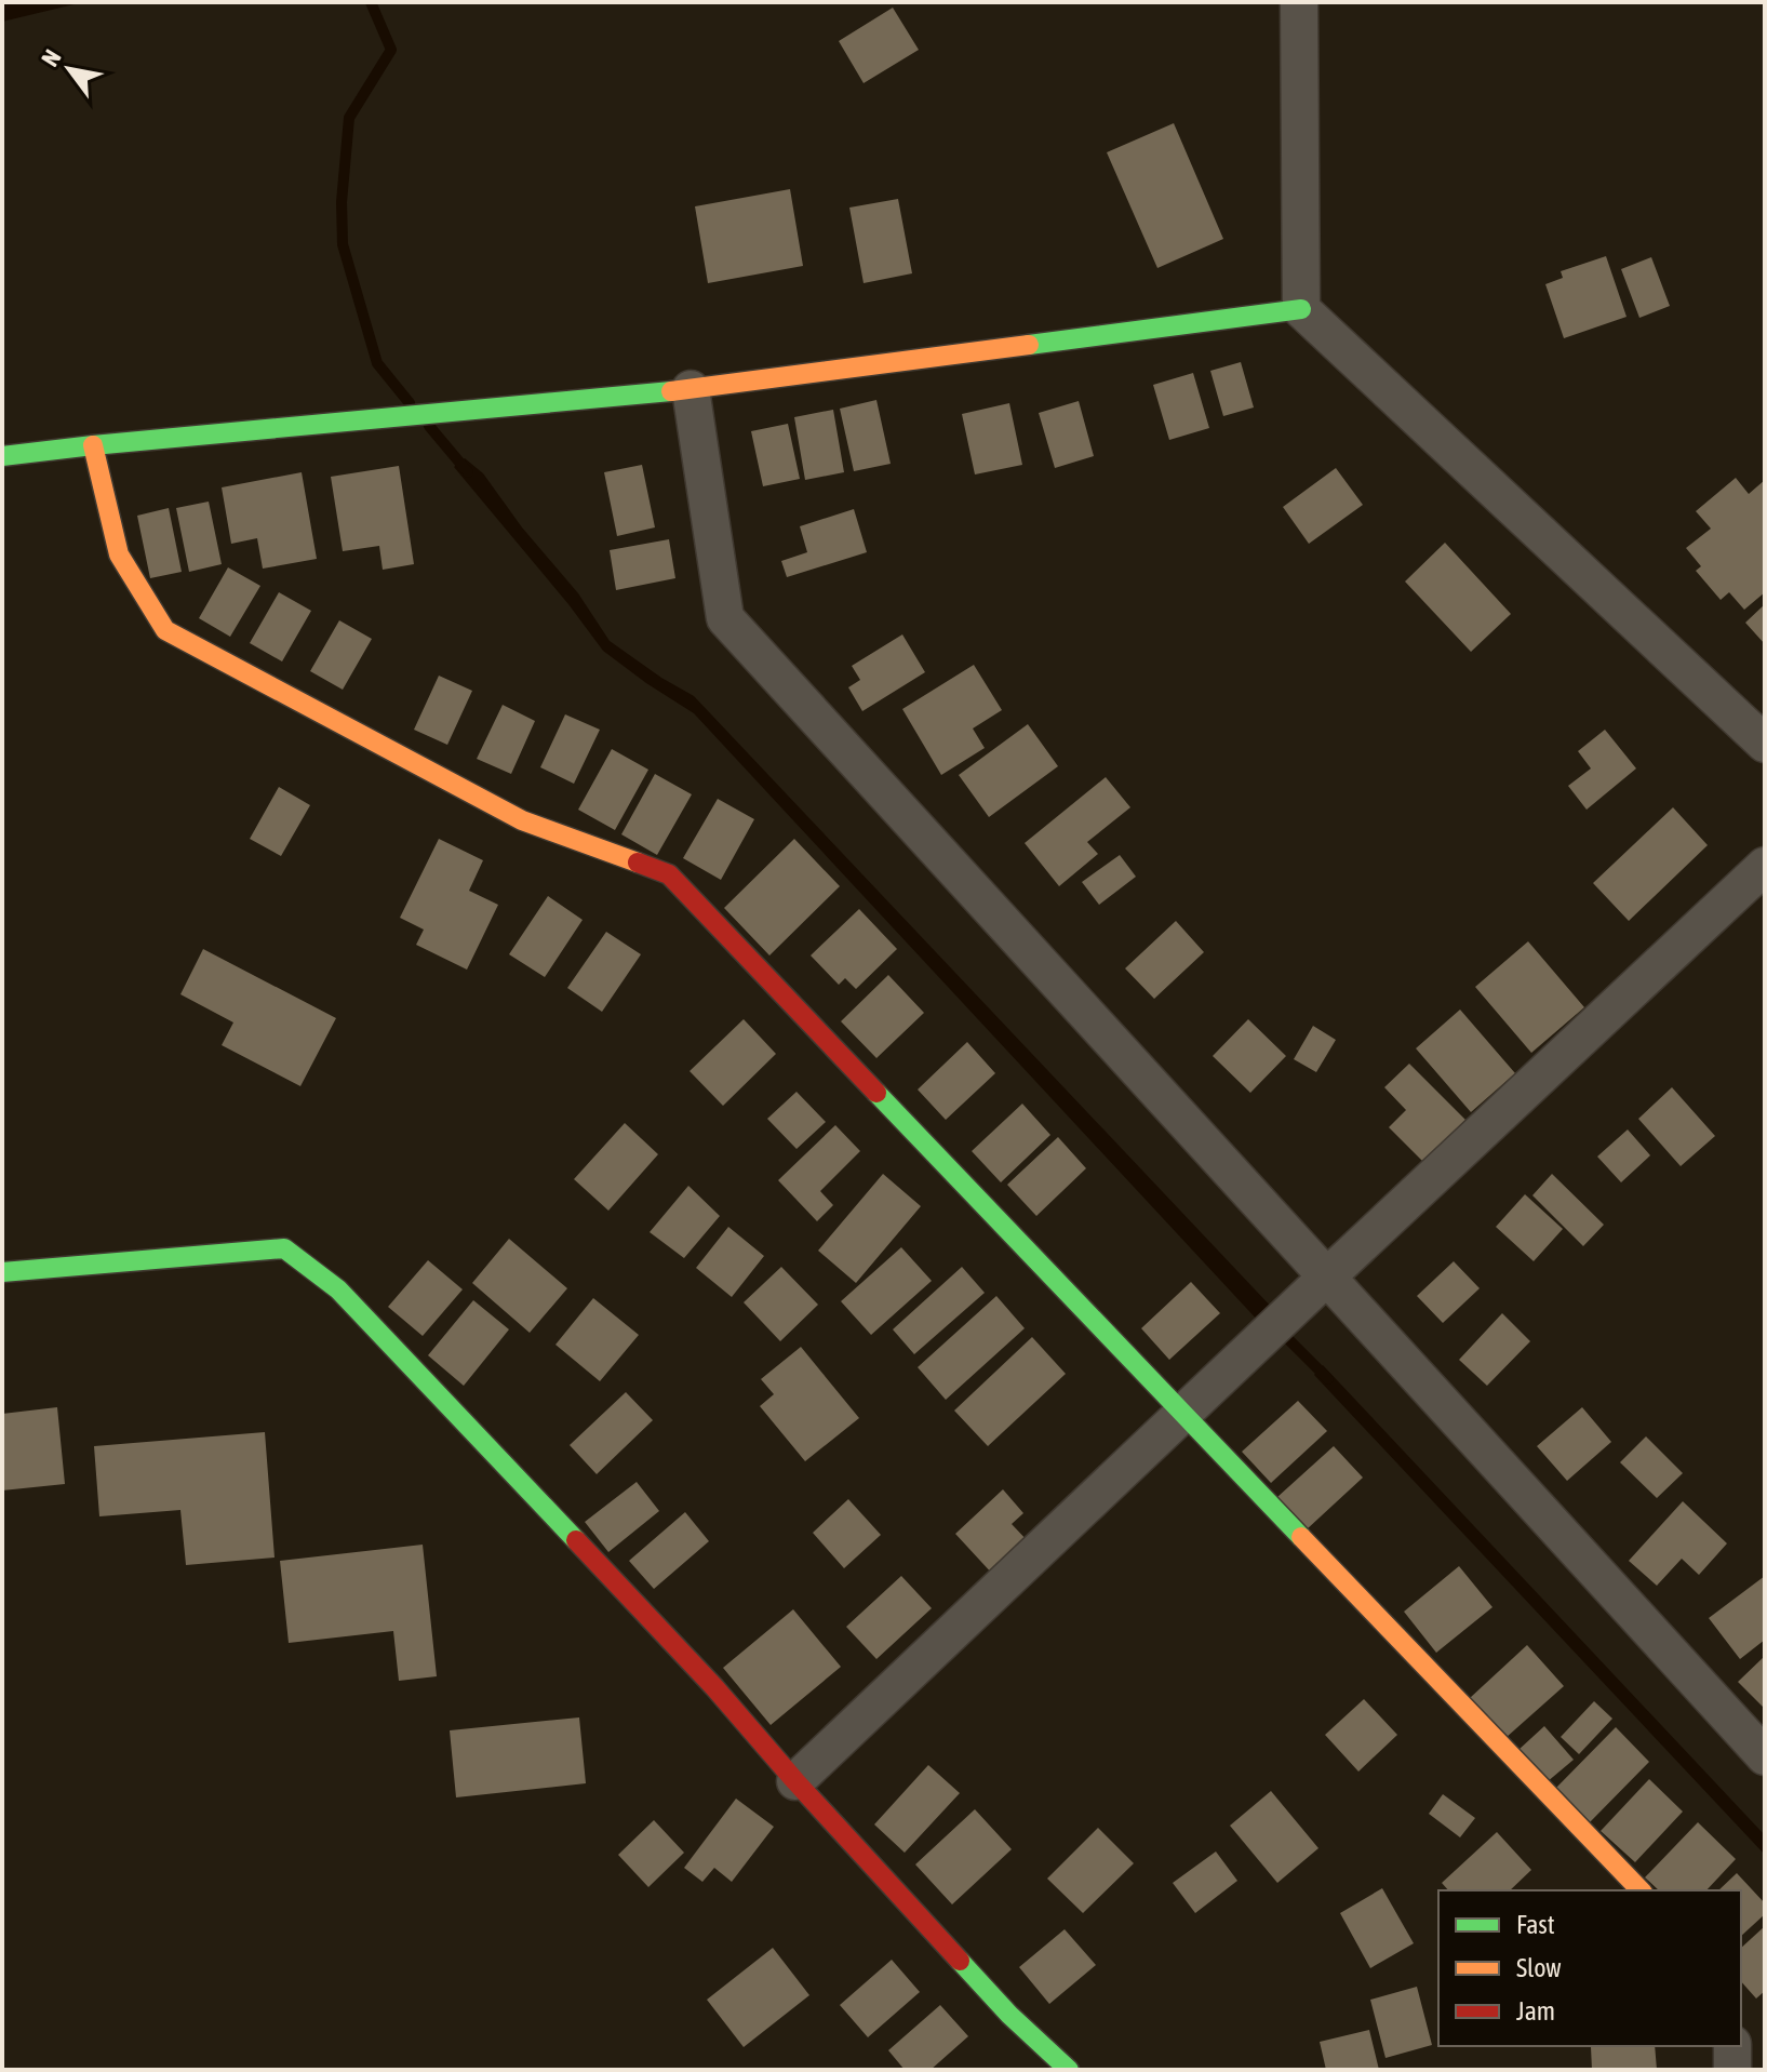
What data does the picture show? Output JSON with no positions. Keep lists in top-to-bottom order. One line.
{"legend":["Fast","Slow","Jam"],"north":"top left"}
